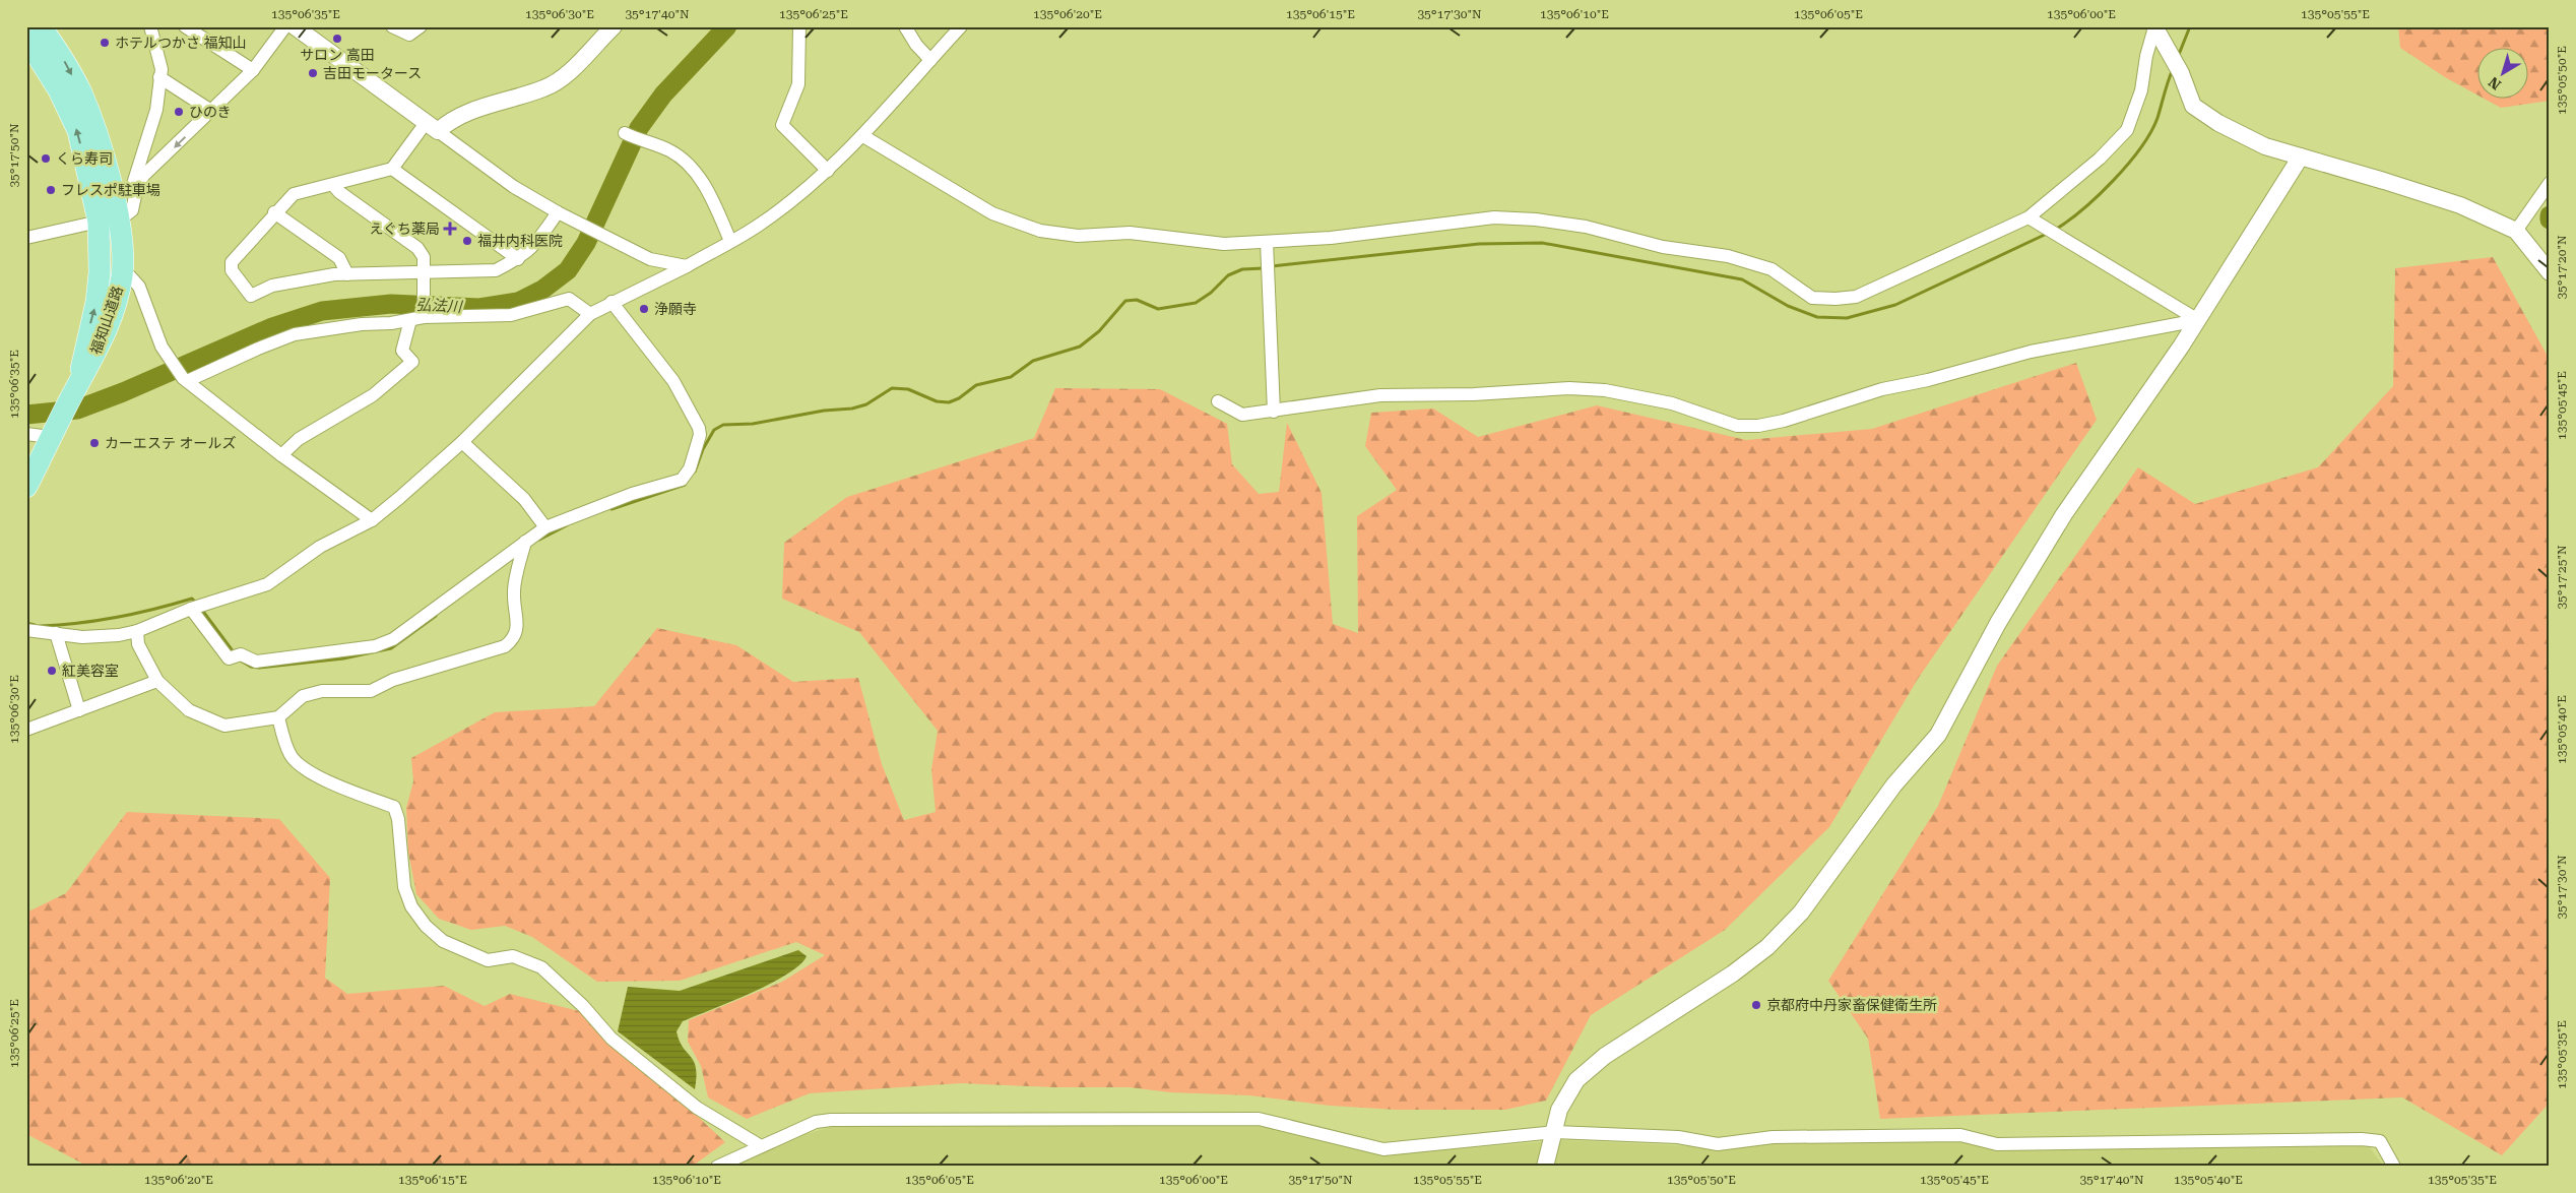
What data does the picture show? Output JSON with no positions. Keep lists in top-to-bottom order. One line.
{"streets":{"highway":["福知山道路"]},"water":["弘法川"],"places":{"other":["サロン 高田","ホテルつかさ 福知山","吉田モータース","ひのき","くら寿司","フレスポ駐車場","福井内科医院","浄願寺","カーエステ オールズ","紅美容室","京都府中丹家畜保健衛生所"],"health":["えぐち薬局"]},"north":"bottom left","coordinates":["135°06'35\"E","135°06'30\"E","35°17'40\"N","135°06'25\"E","135°06'20\"E","135°06'15\"E","35°17'30\"N","135°06'10\"E","135°06'05\"E","135°06'00\"E","135°05'55\"E","135°05'50\"E","35°17'50\"N","35°17'20\"N","135°05'45\"E","35°17'25\"N","135°05'40\"E","135°05'35\"E"]}
